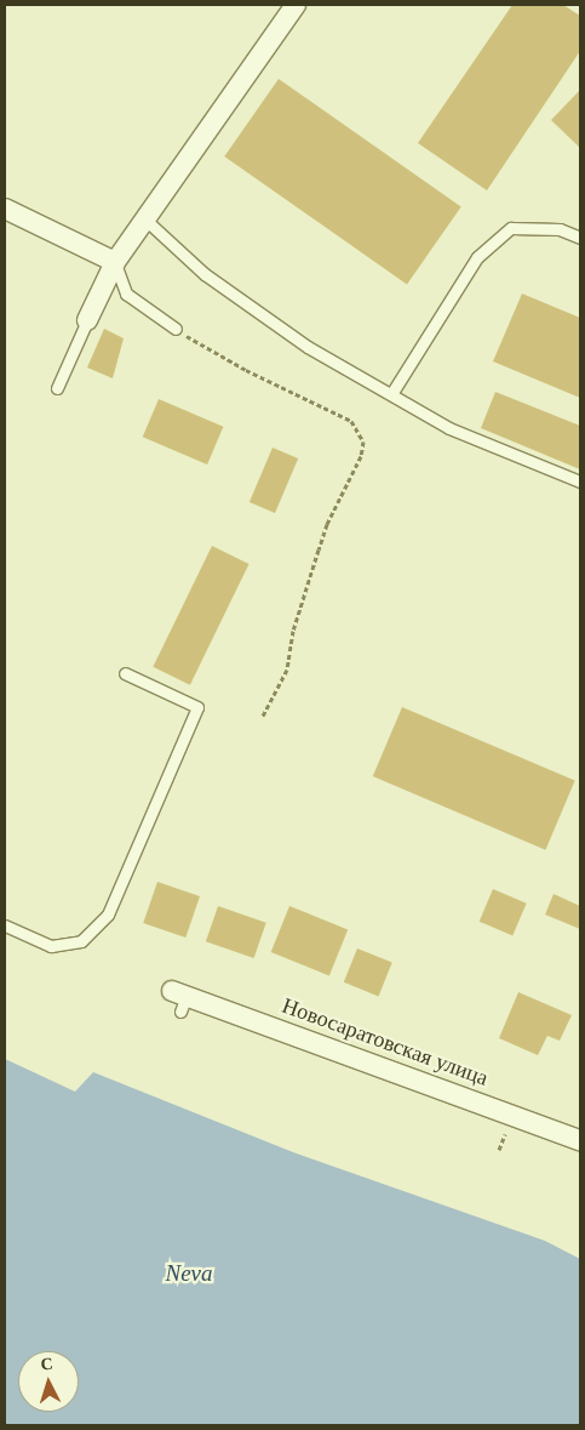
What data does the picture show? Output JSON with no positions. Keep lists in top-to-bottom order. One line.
{"streets":{"street":["Новосаратовская улица"]},"water":["Neva"],"north":"top"}
